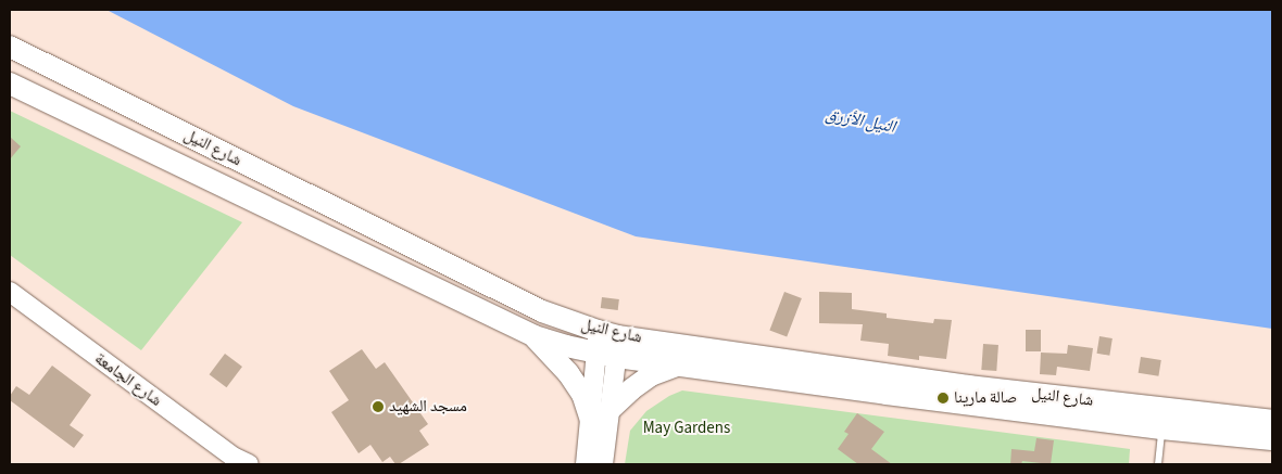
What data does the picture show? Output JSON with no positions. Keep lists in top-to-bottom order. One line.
{"streets":{"main road":["شارع النيل","شارع الجامعة"]},"water":["النيل الأزرق"],"parks":["May Gardens"],"places":["صالة مارينا","مسجد الشهيد"]}
